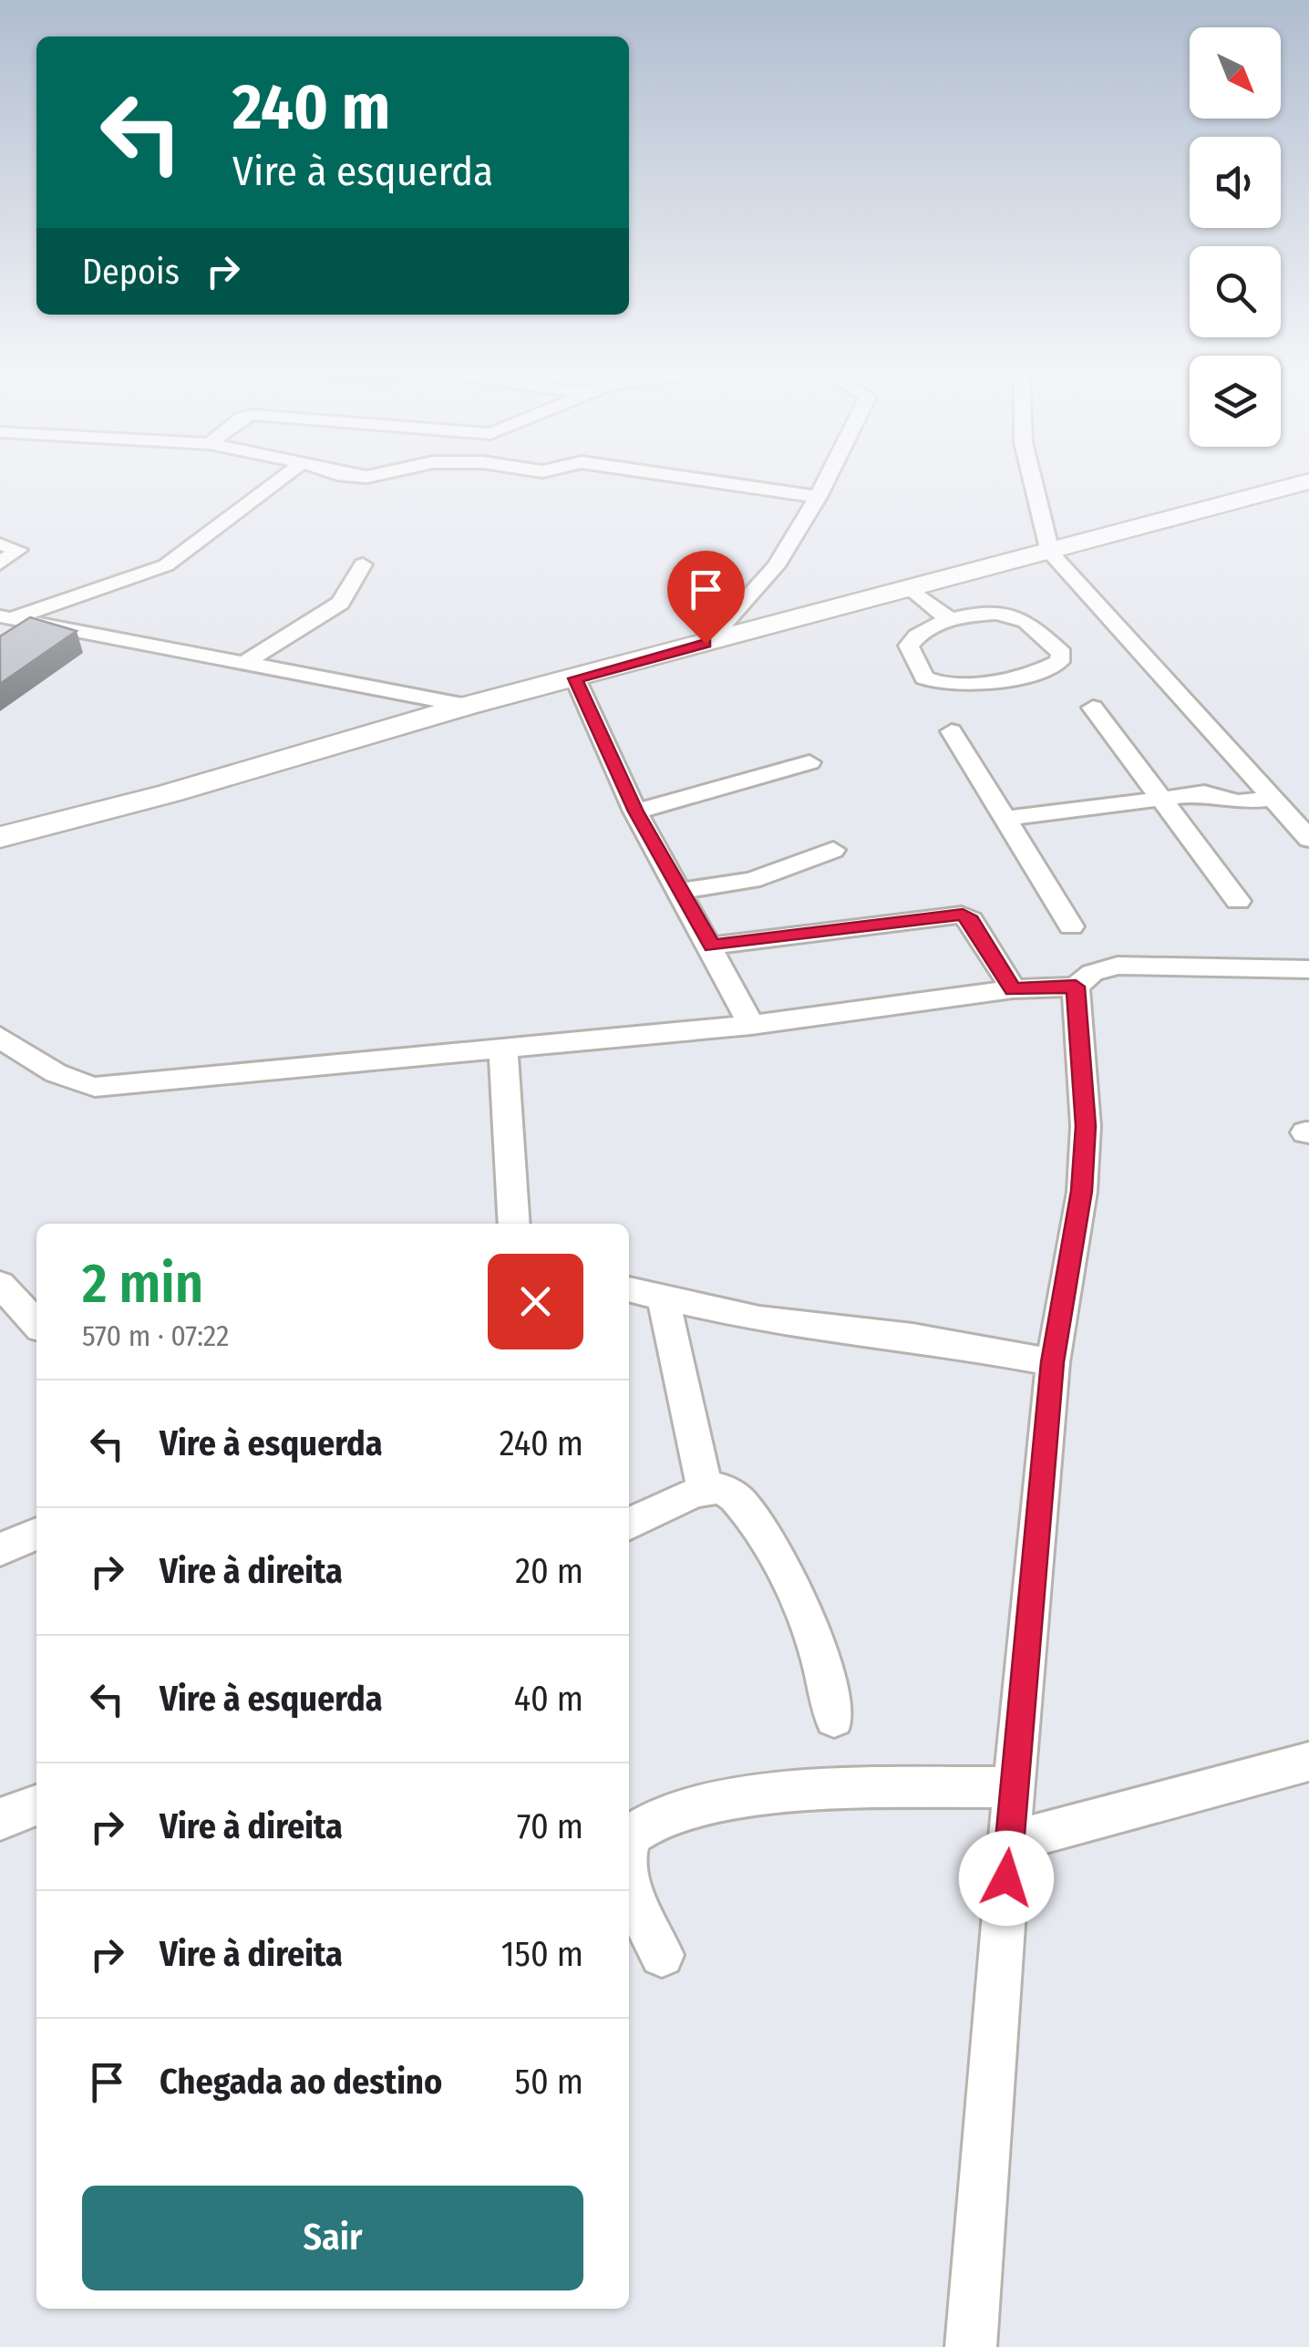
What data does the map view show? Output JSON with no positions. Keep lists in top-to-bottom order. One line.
{"north":"bottom right","page":{"turn":["240 m","Vire à esquerda"],"then":"Depois","heading":["2 min","570 m · 07:22"],"list":[{"name":"Vire à esquerda","value":"240 m"},{"name":"Vire à direita","value":"20 m"},{"name":"Vire à esquerda","value":"40 m"},{"name":"Vire à direita","value":"70 m"},{"name":"Vire à direita","value":"150 m"},{"name":"Chegada ao destino","value":"50 m"}],"buttons":"Sair"}}
